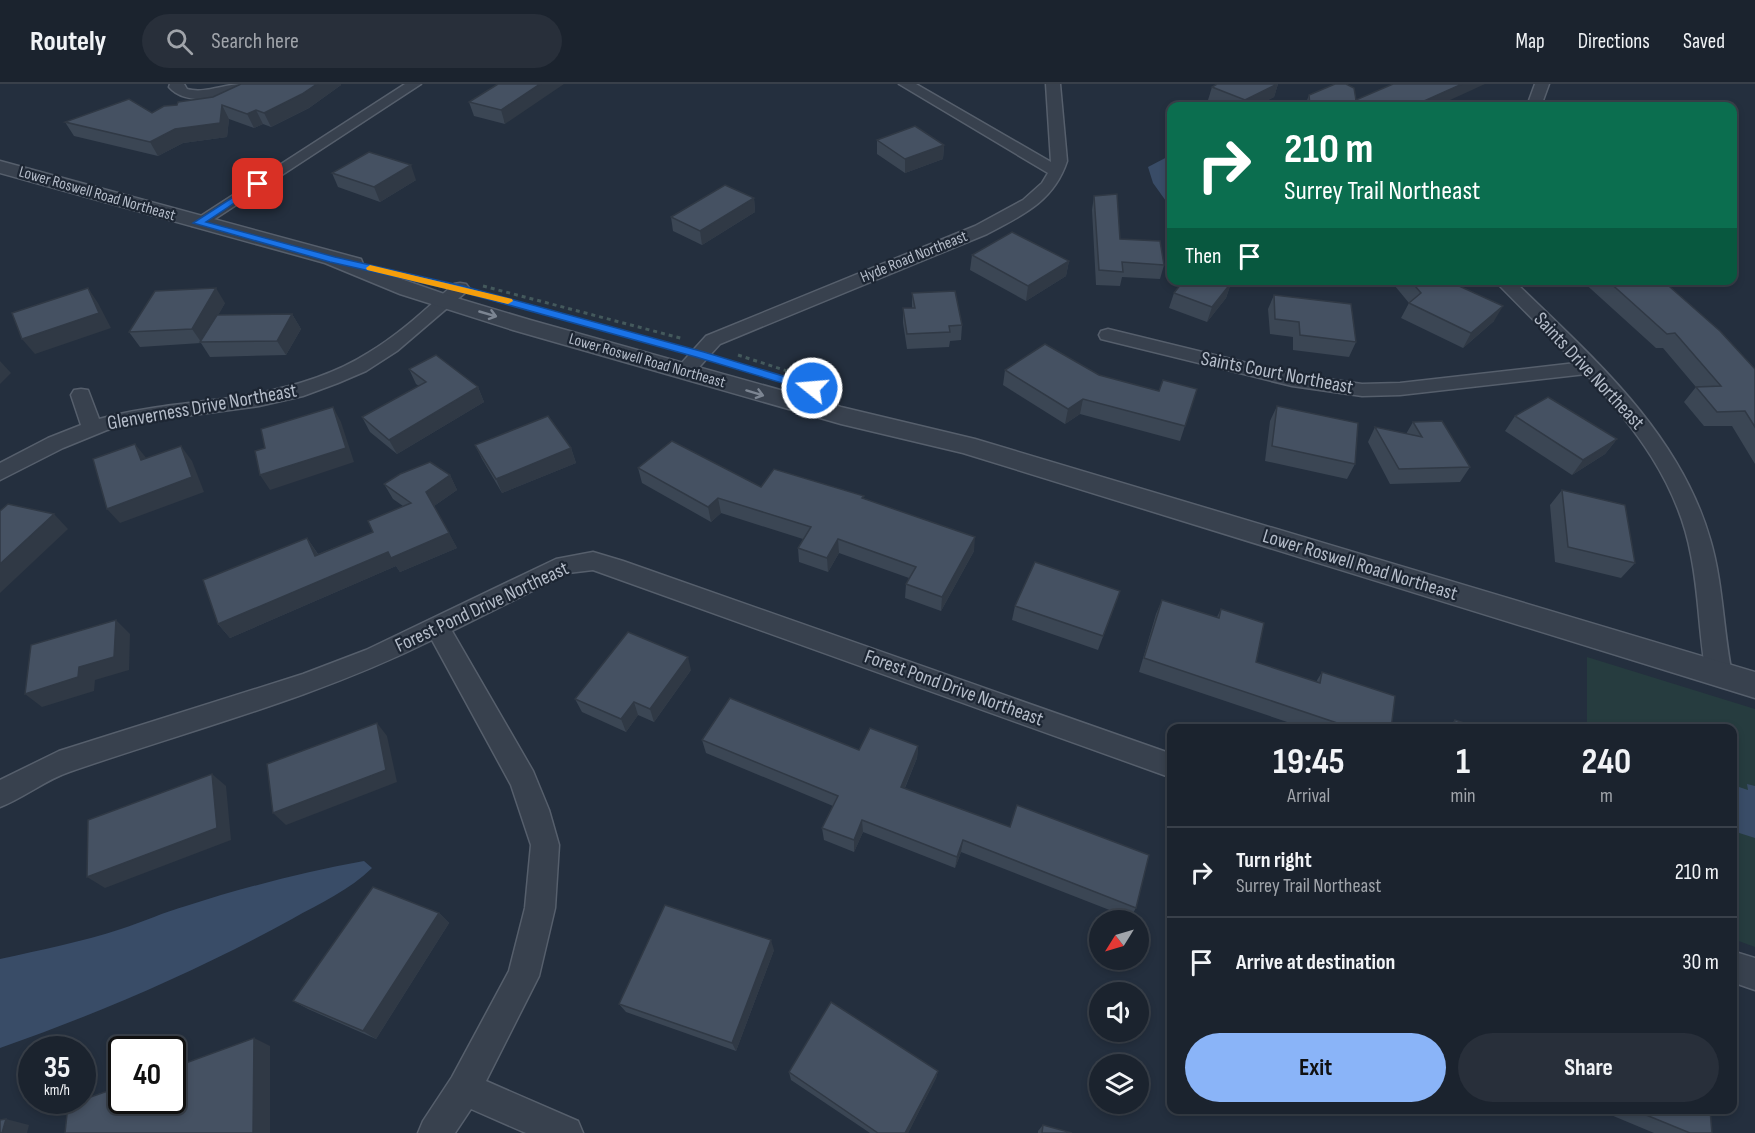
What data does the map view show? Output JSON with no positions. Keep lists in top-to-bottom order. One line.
{"streets":{"street":["Lower Roswell Road Northeast","Hyde Road Northeast","Saints Drive Northeast","Saints Court Northeast","Glenverness Drive Northeast","Forest Pond Drive Northeast"]},"crossings":[["Lower Roswell Road Northeast","Hyde Road Northeast"],["Lower Roswell Road Northeast","Saints Drive Northeast"],["Lower Roswell Road Northeast","Glenverness Drive Northeast"],["Saints Drive Northeast","Saints Court Northeast"]],"north":"bottom left","page":{"header":"Routely","search":"Search here","nav":["Map","Directions","Saved"],"turn":["210 m","Surrey Trail Northeast"],"then":"Then","eta":["19:45","Arrival","1","min","240","m"],"list":[{"name":"Turn right","note":"Surrey Trail Northeast","value":"210 m"},{"name":"Arrive at destination","value":"30 m"}],"buttons":["Exit","Share"],"speed":"35 km/h","limit":"40"}}
